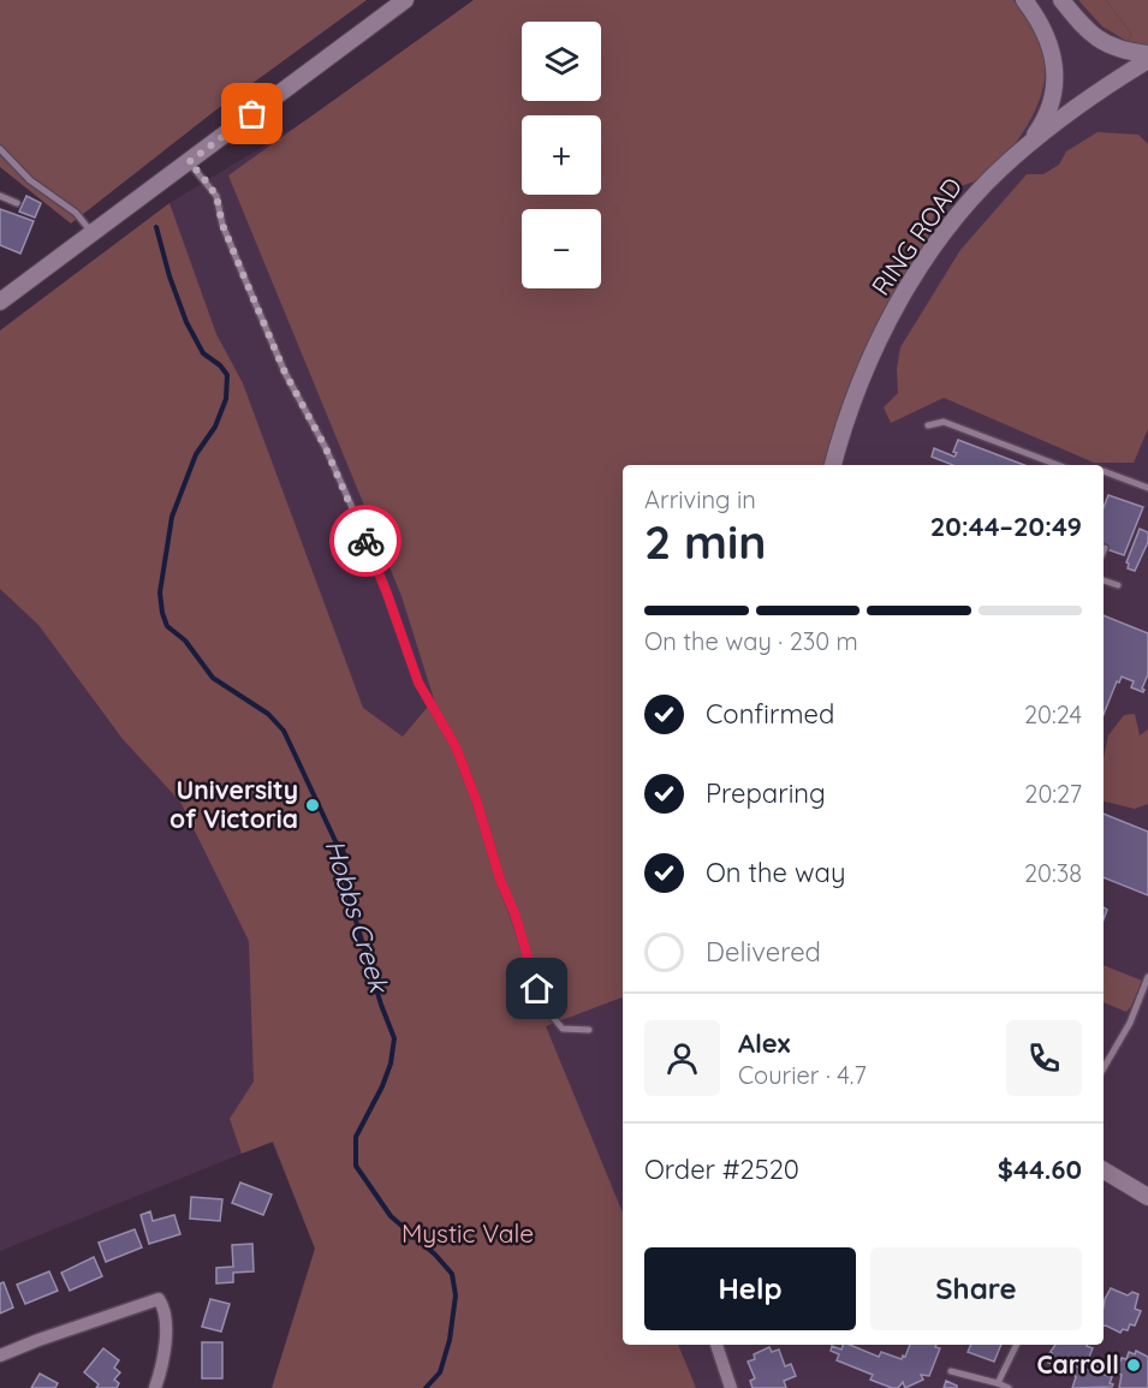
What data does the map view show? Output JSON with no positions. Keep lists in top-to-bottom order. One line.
{"streets":{"street":["RING ROAD"]},"water":["Hobbs Creek"],"parks":["Mystic Vale"],"places":["University of Victoria","Carroll"],"page":{"map_buttons":["+","−"],"heading":["2 min","Arriving in","20:44–20:49"],"panel":["Alex","Courier · 4.7","Order #2520","$44.60"],"bar":"On the way · 230 m","list":[["Confirmed","20:24"],["Preparing","20:27"],["On the way","20:38"],"Delivered"],"buttons":["Help","Share"]}}
